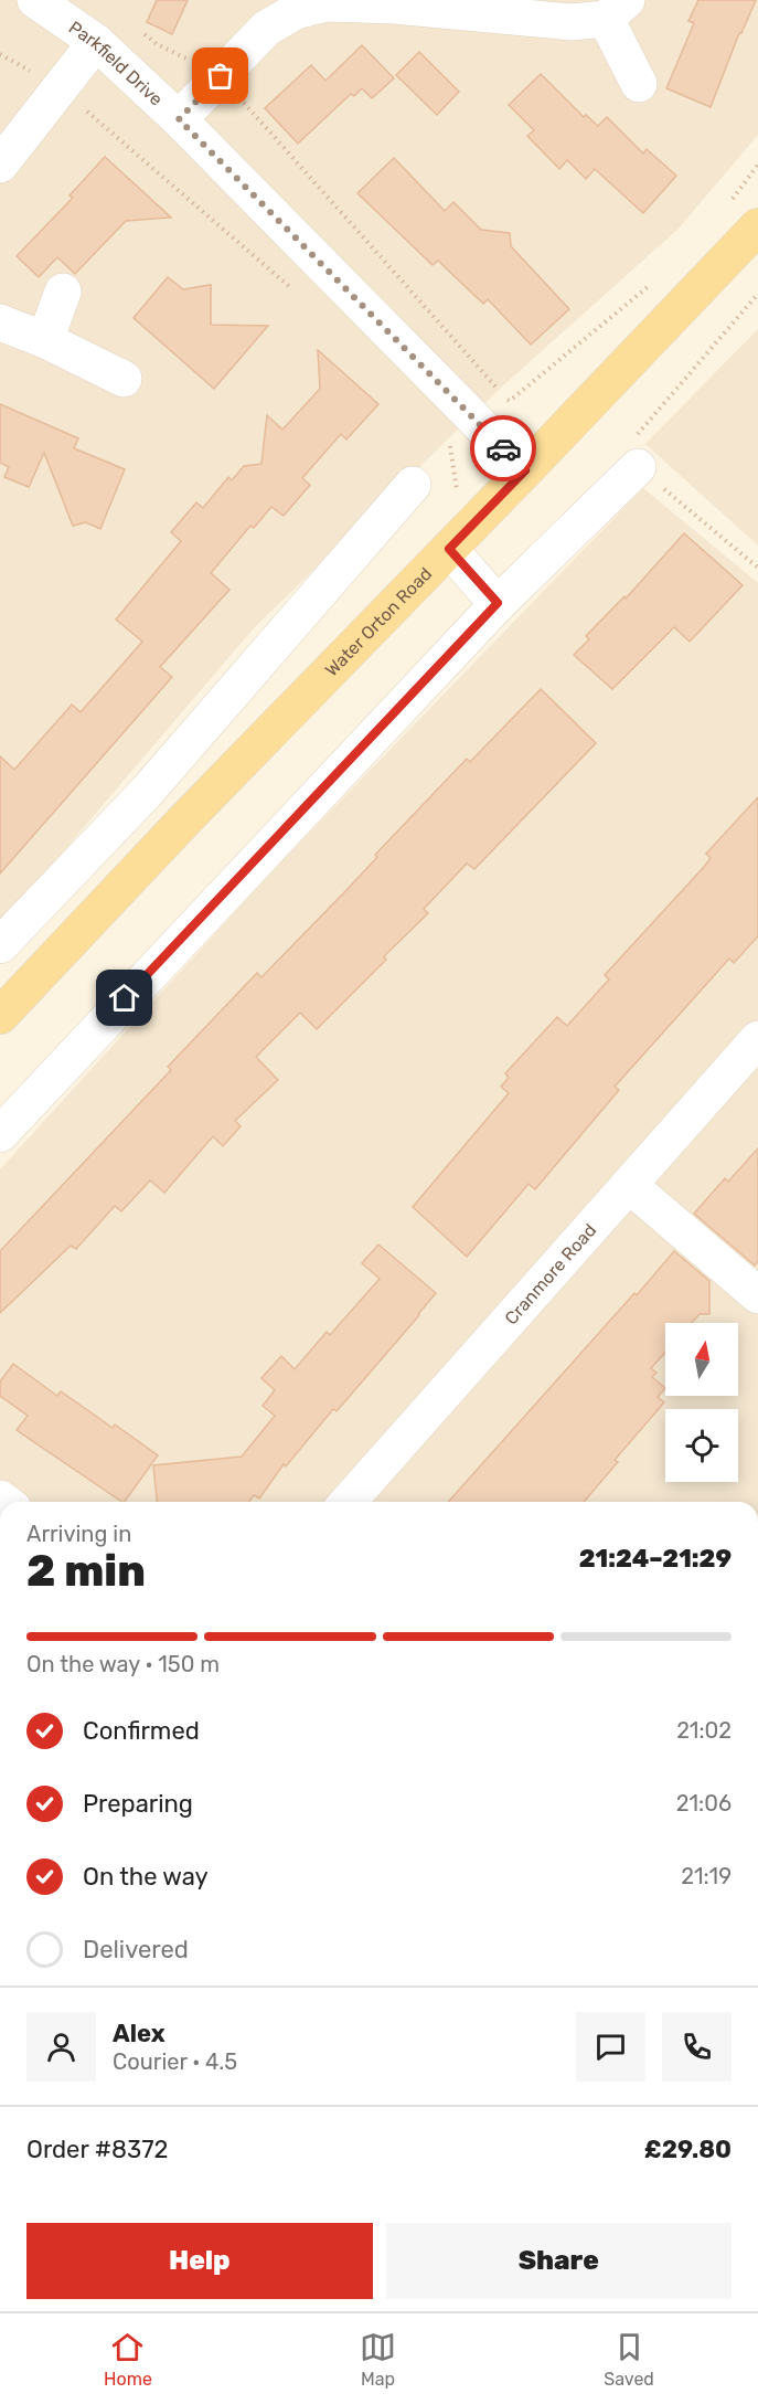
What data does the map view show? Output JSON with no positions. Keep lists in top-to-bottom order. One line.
{"streets":{"main road":["Water Orton Road"],"street":["Parkfield Drive","Cranmore Road"]},"crossings":[["Parkfield Drive","Water Orton Road"]],"north":"top","page":{"heading":["2 min","Arriving in","21:24–21:29"],"panel":["Alex","Courier · 4.5","Order #8372","£29.80"],"bar":"On the way · 150 m","list":[["Confirmed","21:02"],["Preparing","21:06"],["On the way","21:19"],"Delivered"],"buttons":["Help","Share"],"tabs":["Home","Map","Saved"]}}
